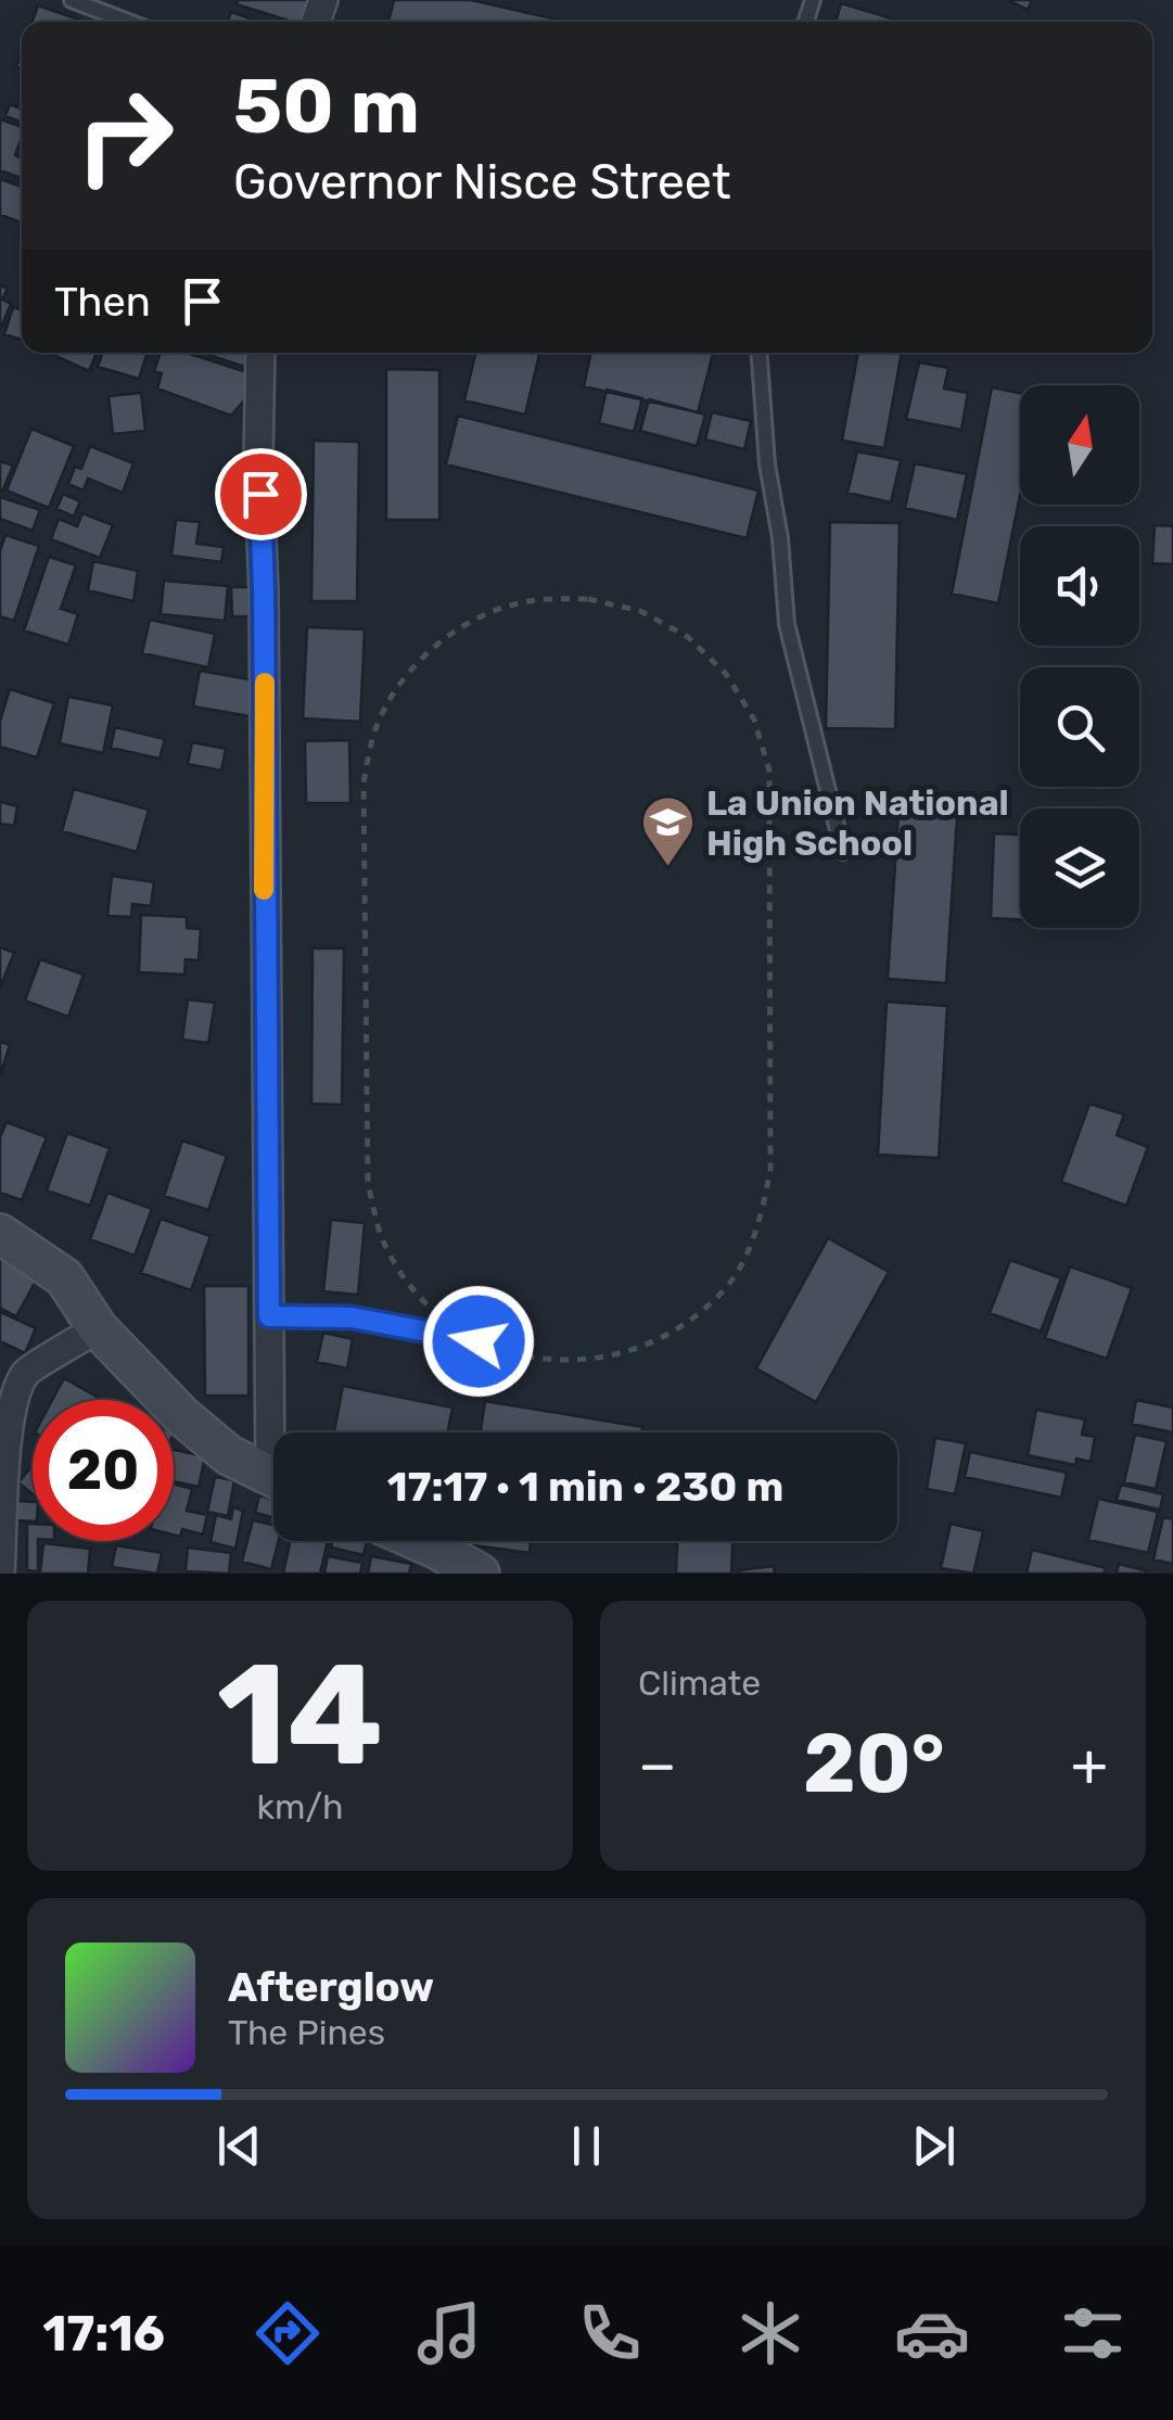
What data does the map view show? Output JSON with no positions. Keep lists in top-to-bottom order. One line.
{"places":{"school or university":["La Union National High School"]},"north":"top","page":{"turn":["50 m","Governor Nisce Street"],"then":"Then","limit":"20","trip":"17:17 · 1 min · 230 m","tile":[["14","km/h"],"Climate"],"heat":["−","20°","+"],"song":["Afterglow","The Pines"],"tabs":"17:16"}}
